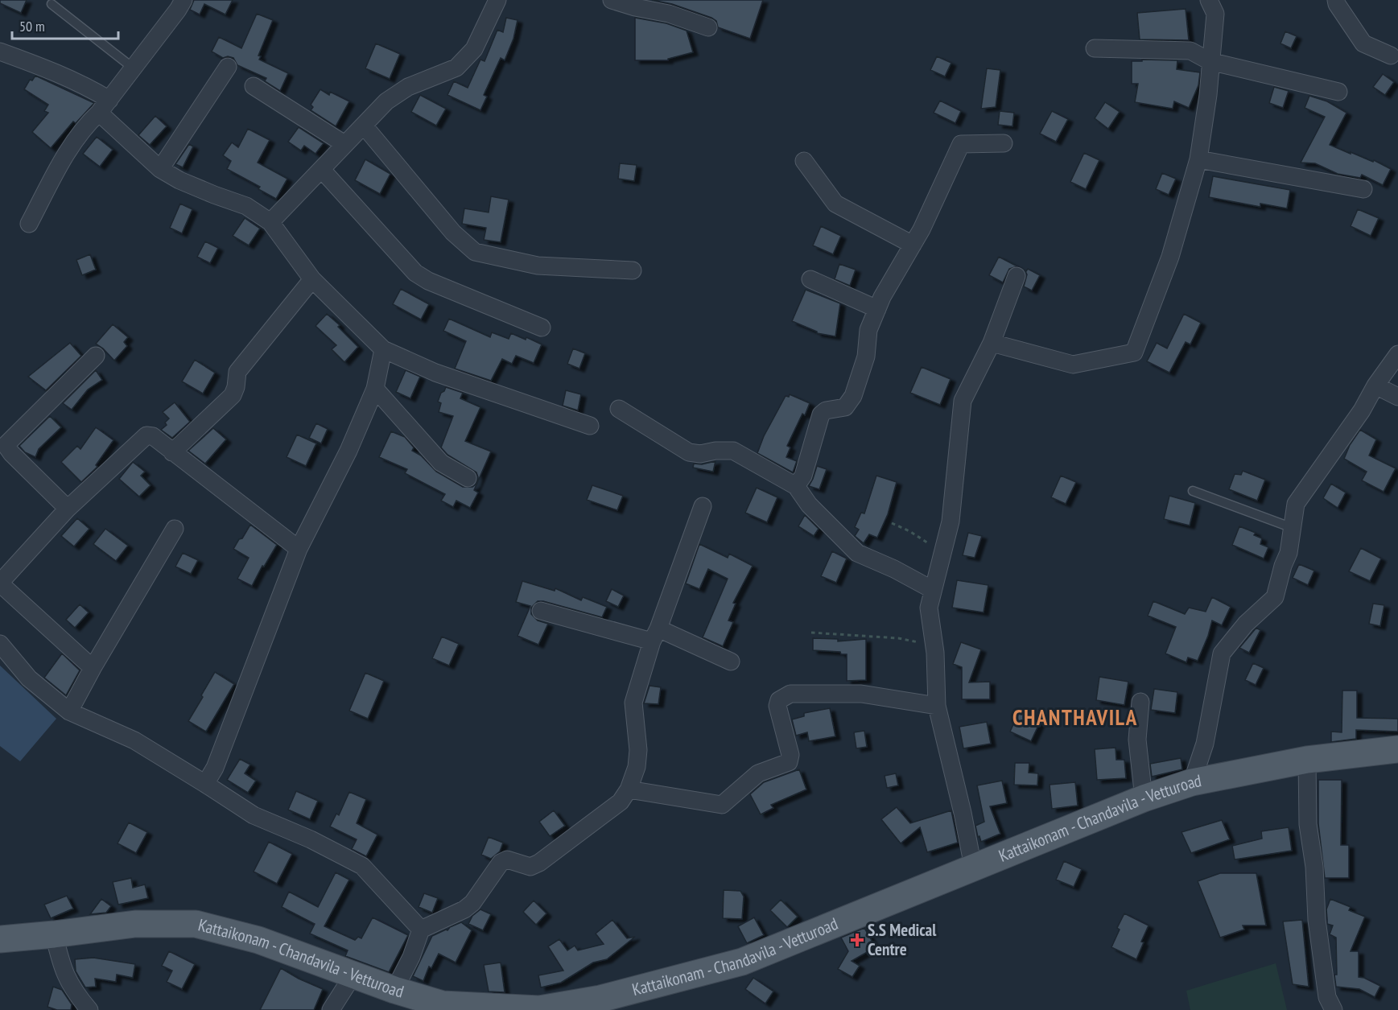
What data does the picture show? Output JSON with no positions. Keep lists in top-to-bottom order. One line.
{"streets":{"main road":["Kattaikonam - Chandavila - Vetturoad"]},"districts":["CHANTHAVILA"],"places":{"health":["S.S Medical Centre"]},"scale_bar":"50 m"}
